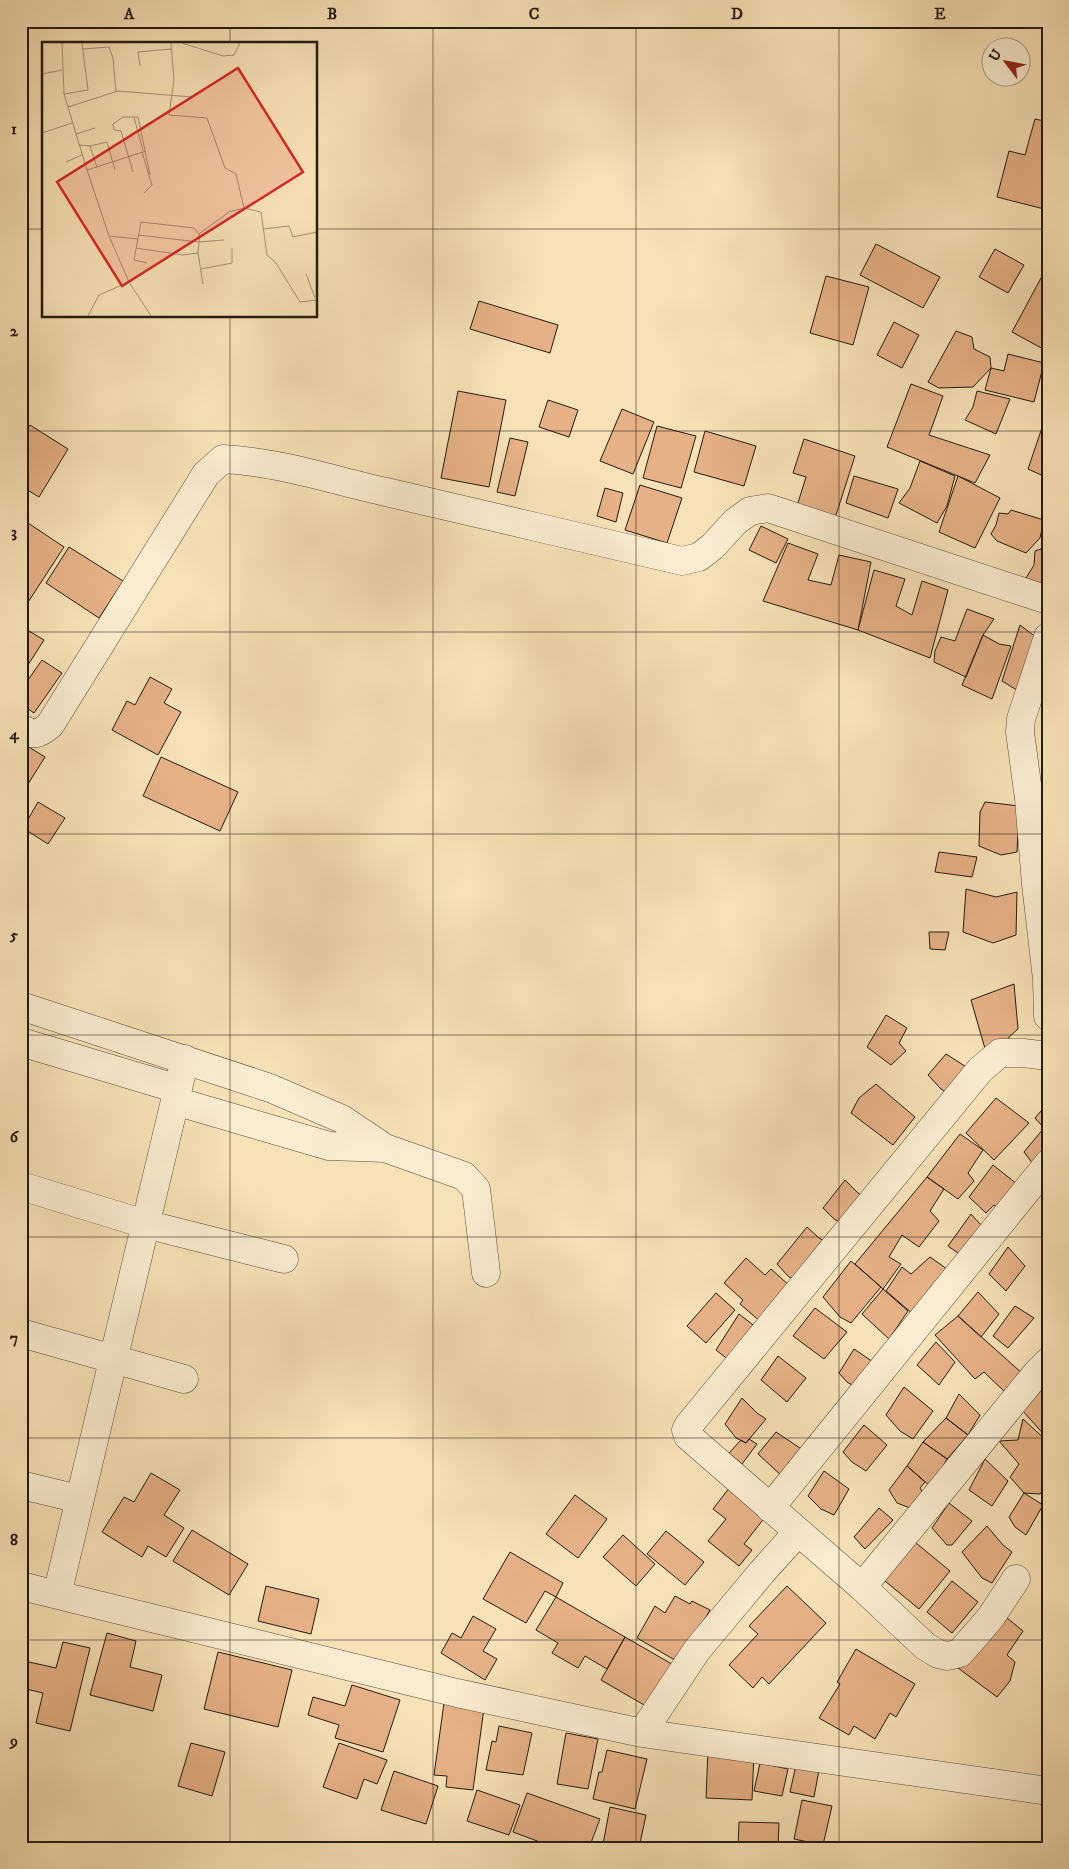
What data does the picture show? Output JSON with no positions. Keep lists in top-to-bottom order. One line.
{"north":"top left","grid":{"columns":["A","B","C","D","E"],"rows":["1","2","3","4","5","6","7","8","9"]}}
